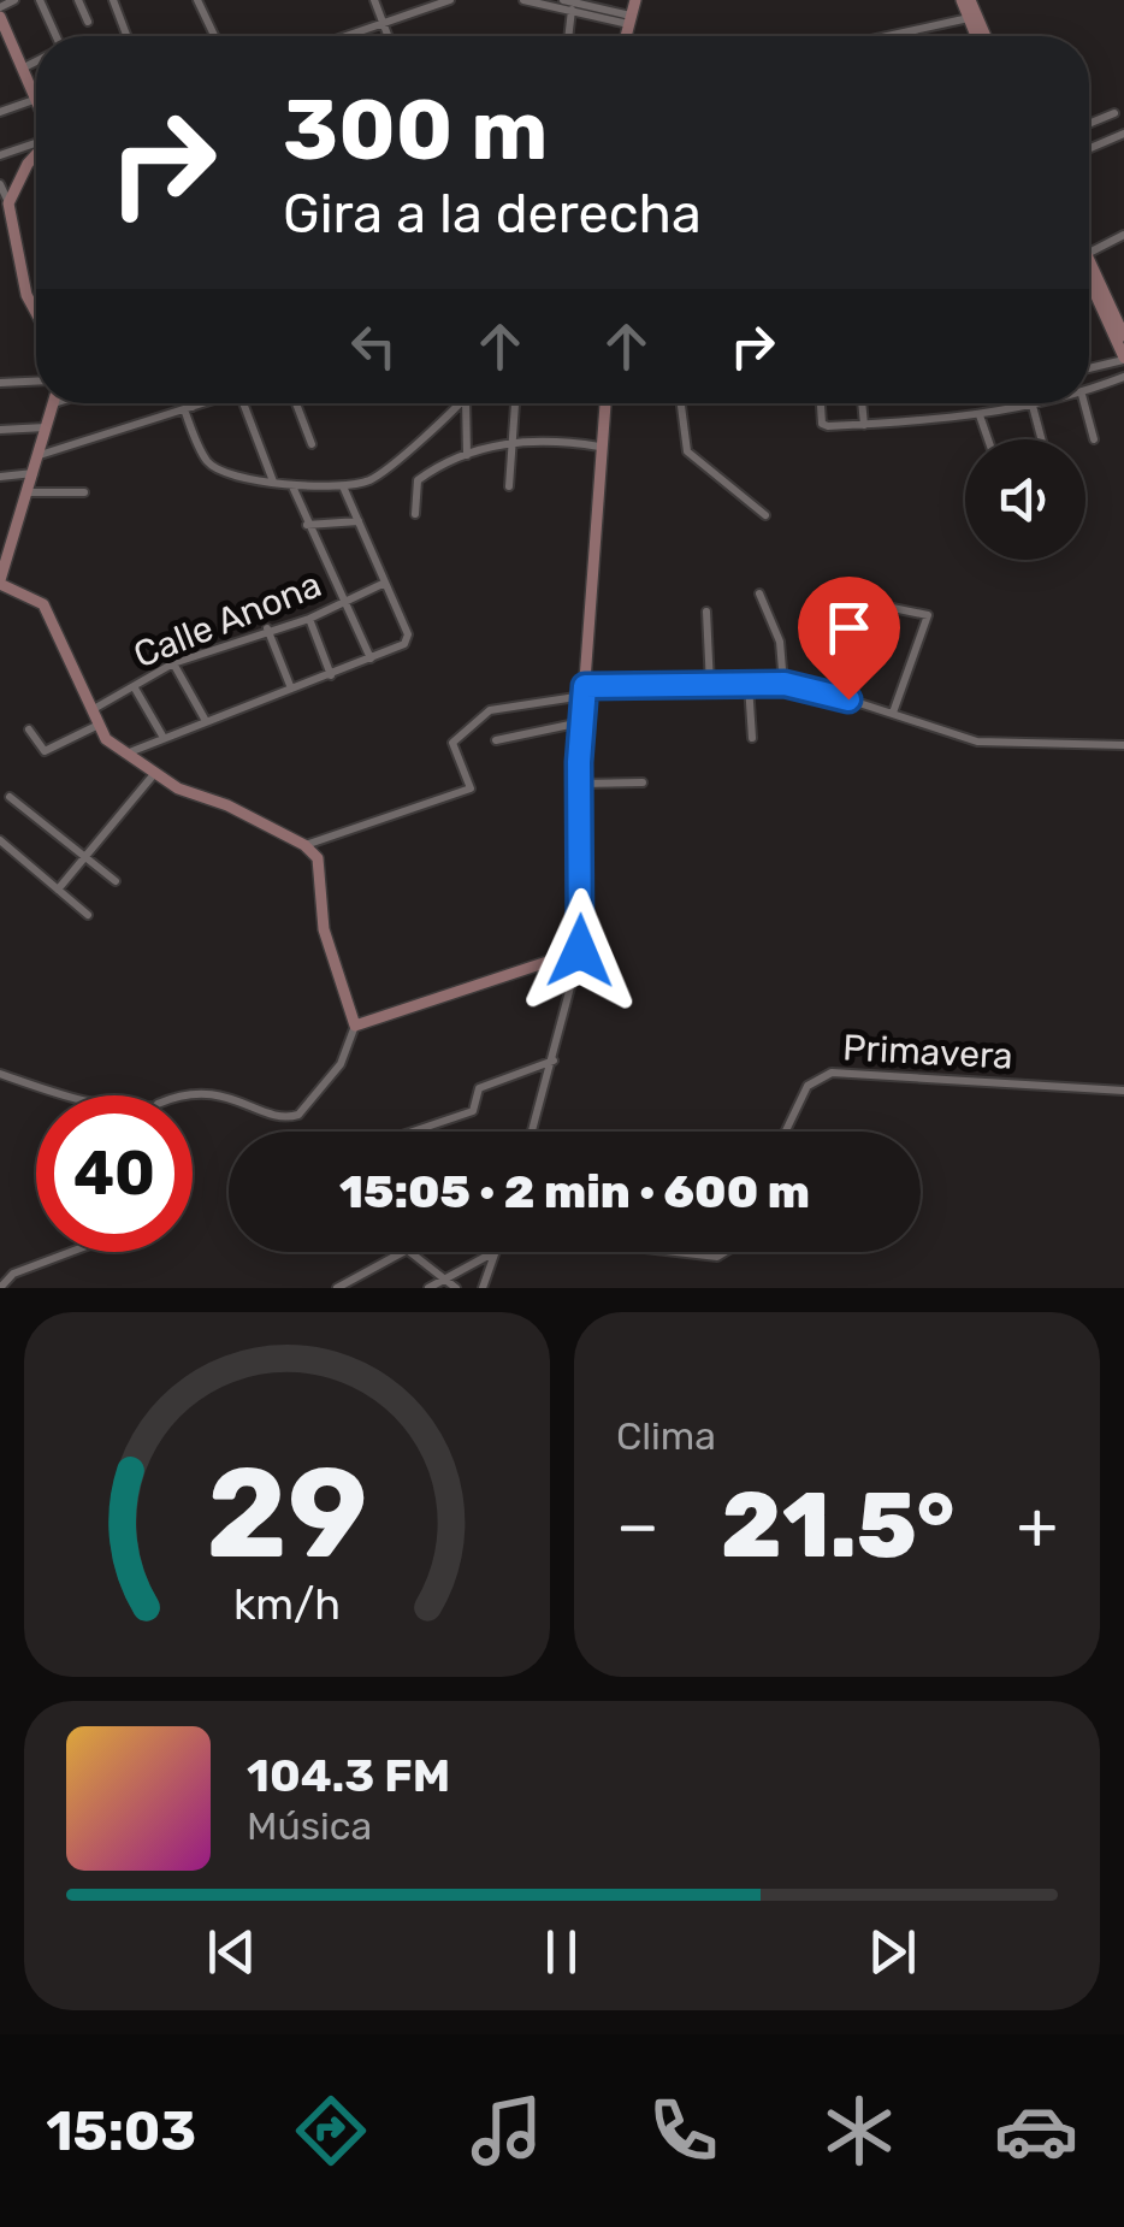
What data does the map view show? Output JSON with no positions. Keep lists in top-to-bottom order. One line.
{"streets":{"street":["Calle Anona","Primavera"]},"page":{"turn":["300 m","Gira a la derecha"],"limit":"40","trip":"15:05 · 2 min · 600 m","tile":"Clima","heat":["−","21.5°","+"],"song":["104.3 FM","Música"],"tabs":"15:03","gauge":["29","km/h"]}}
